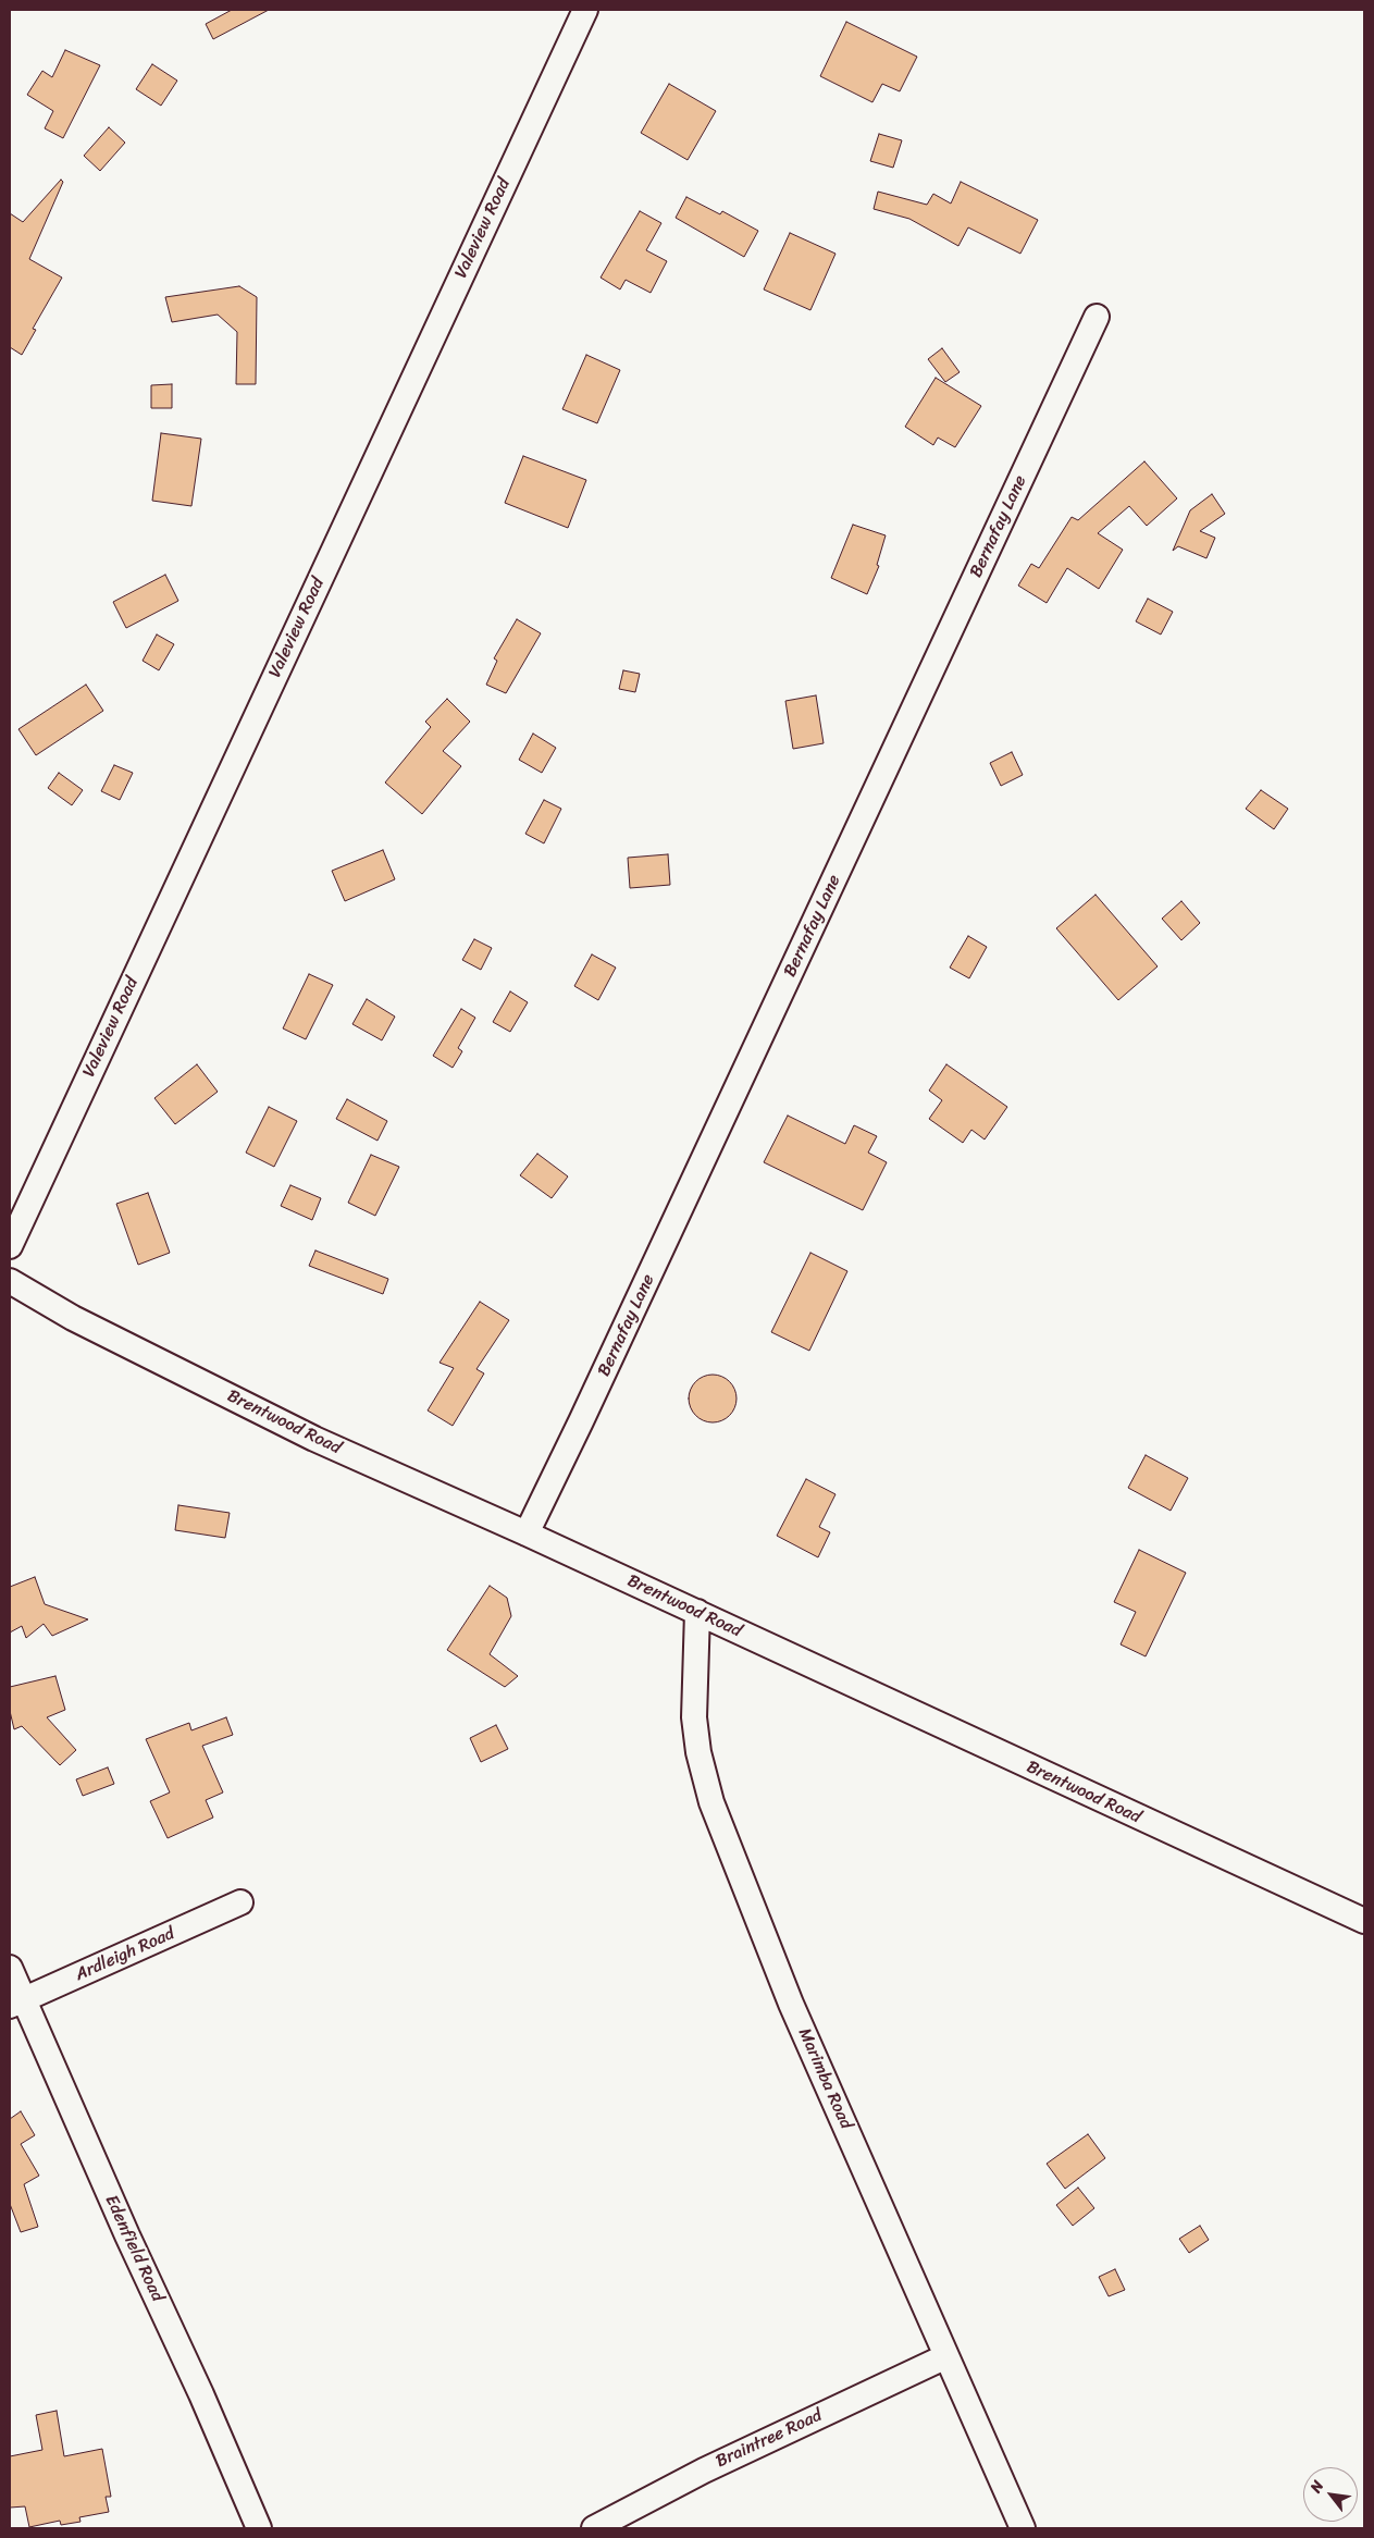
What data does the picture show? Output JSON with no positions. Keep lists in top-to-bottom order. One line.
{"streets":{"street":["Valeview Road","Bernafay Lane","Brentwood Road","Ardleigh Road","Marimba Road","Edenfield Road","Braintree Road"]},"crossings":[["Bernafay Lane","Brentwood Road"],["Brentwood Road","Marimba Road"],["Ardleigh Road","Edenfield Road"],["Marimba Road","Braintree Road"]],"north":"top left"}
